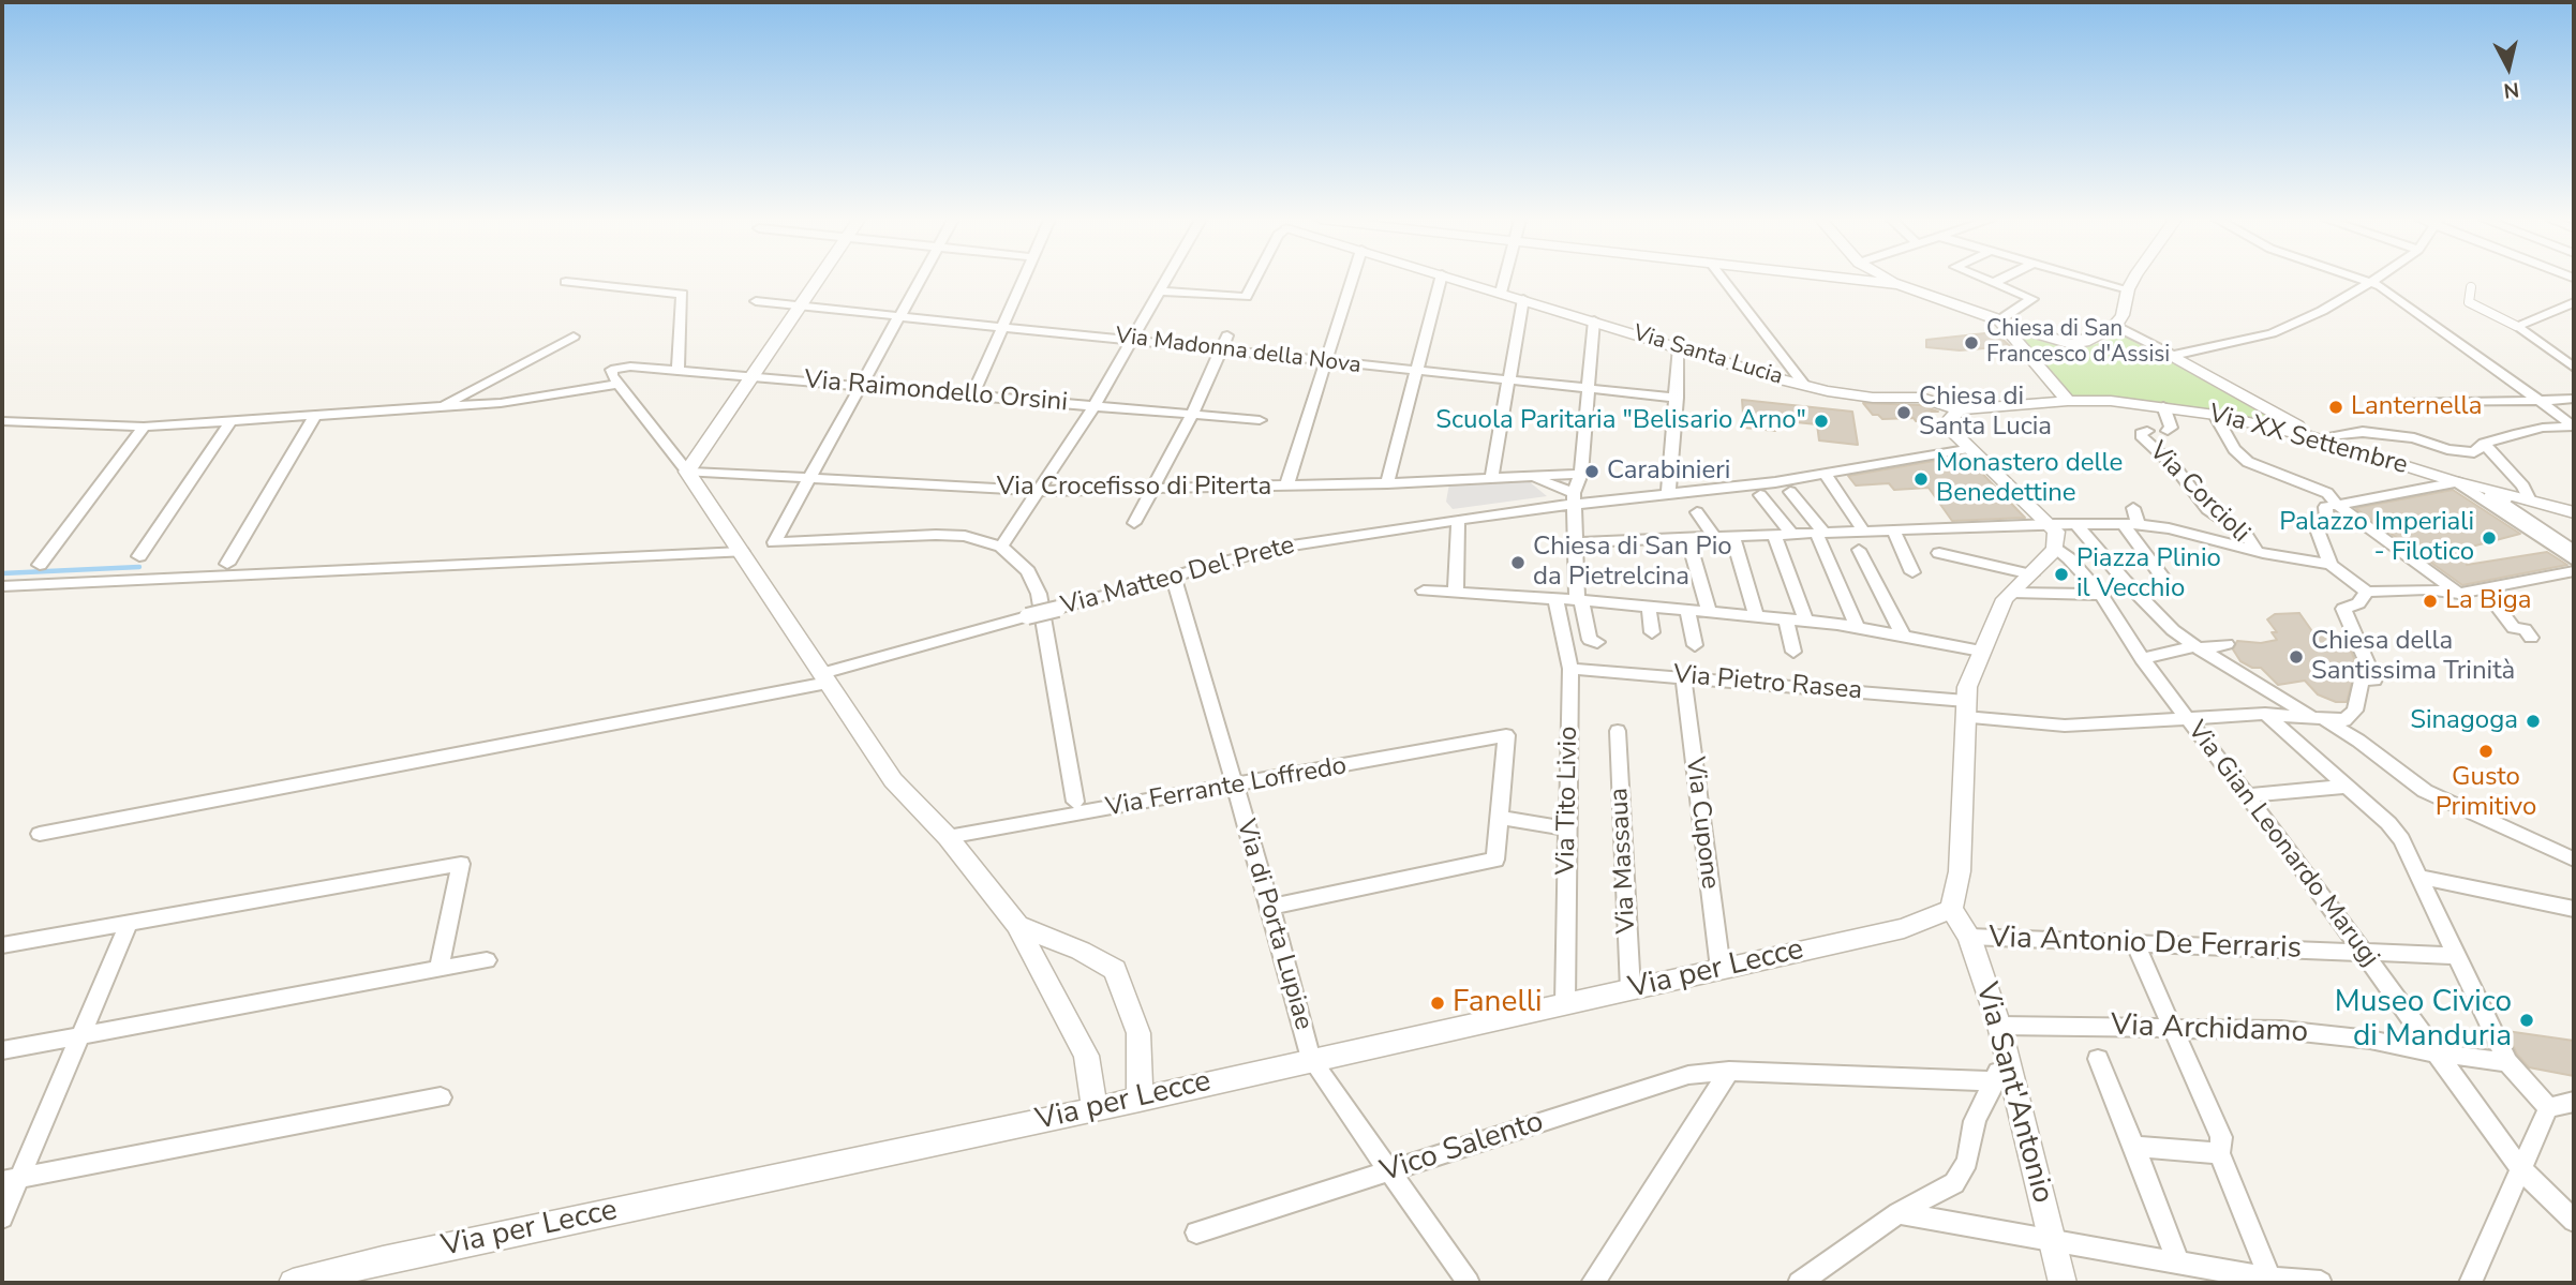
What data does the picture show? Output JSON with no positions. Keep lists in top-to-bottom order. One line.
{"streets":{"street":["Via Madonna della Nova","Via Santa Lucia","Via Raimondello Orsini","Via XX Settembre","Via Crocefisso di Piterta","Via Corcioli","Via Matteo Del Prete","Via Pietro Rasea","Via Ferrante Loffredo","Via Tito Livio","Via Cupone","Via Gian Leonardo Marugj","Via Massaua","Via di Porta Lupiae","Via Antonio De Ferraris","Via per Lecce","Via Archidamo","Via Sant'Antonio","Vico Salento"]},"crossings":[["Via Santa Lucia","Via XX Settembre"],["Via Matteo Del Prete","Via di Porta Lupiae"],["Via Pietro Rasea","Via Tito Livio"],["Via Pietro Rasea","Via Cupone"],["Via Pietro Rasea","Via Gian Leonardo Marugj"],["Via Ferrante Loffredo","Via di Porta Lupiae"],["Via Tito Livio","Via per Lecce"],["Via Cupone","Via per Lecce"],["Via Gian Leonardo Marugj","Via Antonio De Ferraris"],["Via Gian Leonardo Marugj","Via Archidamo"],["Via Massaua","Via per Lecce"],["Via di Porta Lupiae","Via per Lecce"],["Via di Porta Lupiae","Vico Salento"],["Via Antonio De Ferraris","Via Sant'Antonio"],["Via per Lecce","Via Sant'Antonio"],["Via Archidamo","Via Sant'Antonio"]],"places":["Chiesa di San Francesco d'Assisi","Lanternella","Chiesa di Santa Lucia","Scuola Paritaria \"Belisario Arno\"","Carabinieri","Monastero delle Benedettine","Palazzo Imperiali - Filotico","Chiesa di San Pio da Pietrelcina","Piazza Plinio il Vecchio","La Biga","Chiesa della Santissima Trinità","Sinagoga","Gusto Primitivo","Fanelli","Museo Civico di Manduria"],"north":"bottom"}
